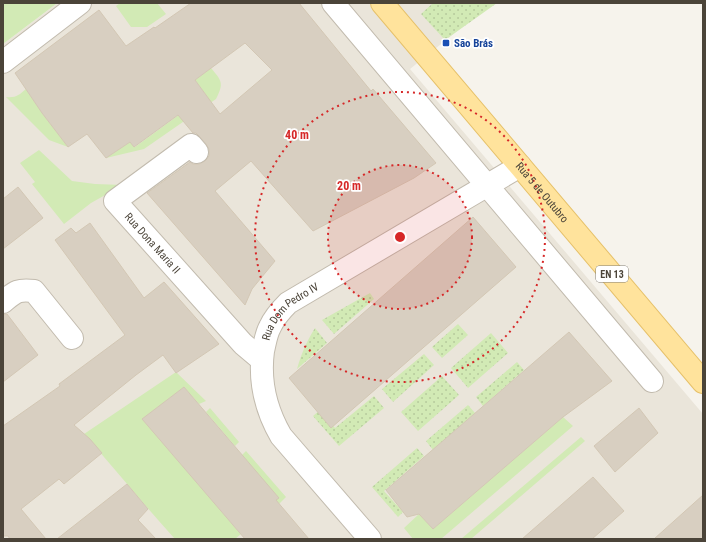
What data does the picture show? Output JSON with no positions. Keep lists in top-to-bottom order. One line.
{"streets":{"main road":["Rua 5 de Outubro","EN 13"],"street":["Rua Dona Maria II","Rua Dom Pedro IV"]},"crossings":[["Rua 5 de Outubro","Rua Dom Pedro IV"],["Rua Dona Maria II","Rua Dom Pedro IV"]],"places":{"transit":["São Brás"]},"rings":["40 m","20 m"]}
